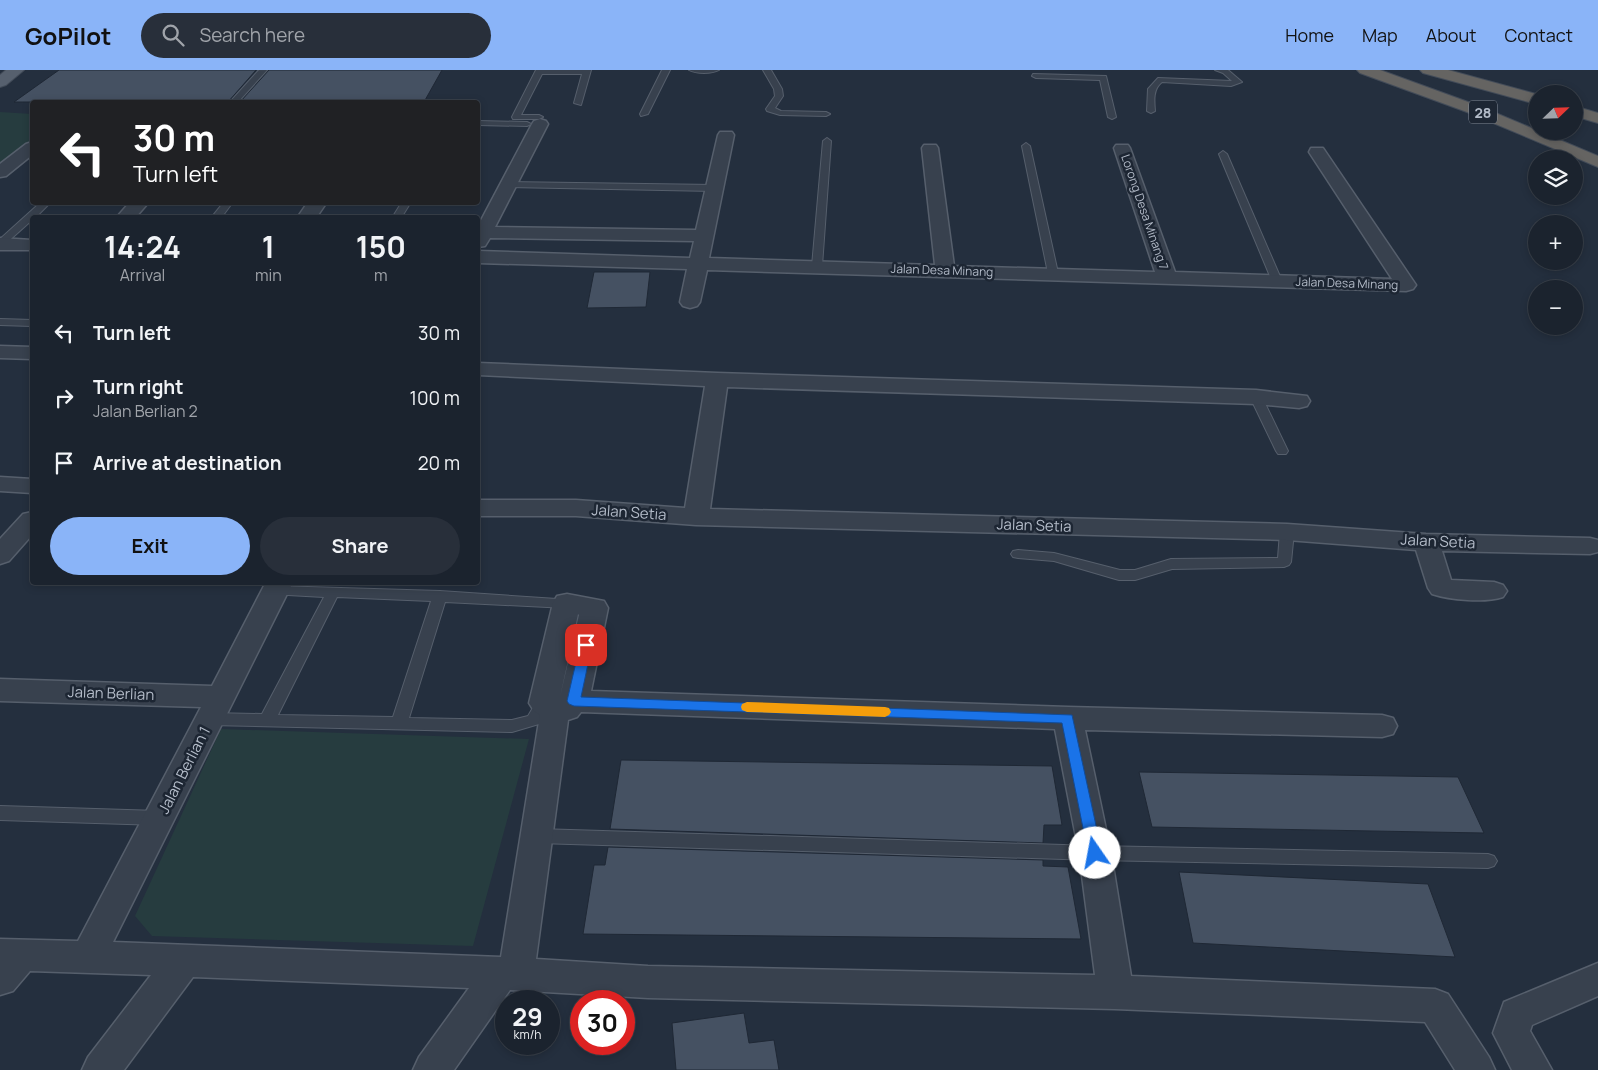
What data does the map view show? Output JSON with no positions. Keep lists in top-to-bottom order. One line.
{"streets":{"highway":["28"],"street":["Lorong Desa Minang 7","Jalan Desa Minang","Jalan Setia","Jalan Berlian","Jalan Berlian 1"]},"crossings":[["Lorong Desa Minang 7","Jalan Desa Minang"],["Jalan Berlian","Jalan Berlian 1"]],"north":"top right","page":{"header":"GoPilot","search":"Search here","nav":["Home","Map","About","Contact"],"map_buttons":["+","−"],"turn":["30 m","Turn left"],"eta":["14:24","Arrival","1","min","150","m"],"list":[{"name":"Turn left","value":"30 m"},{"name":"Turn right","note":"Jalan Berlian 2","value":"100 m"},{"name":"Arrive at destination","value":"20 m"}],"buttons":["Exit","Share"],"speed":"29 km/h","limit":"30"}}
